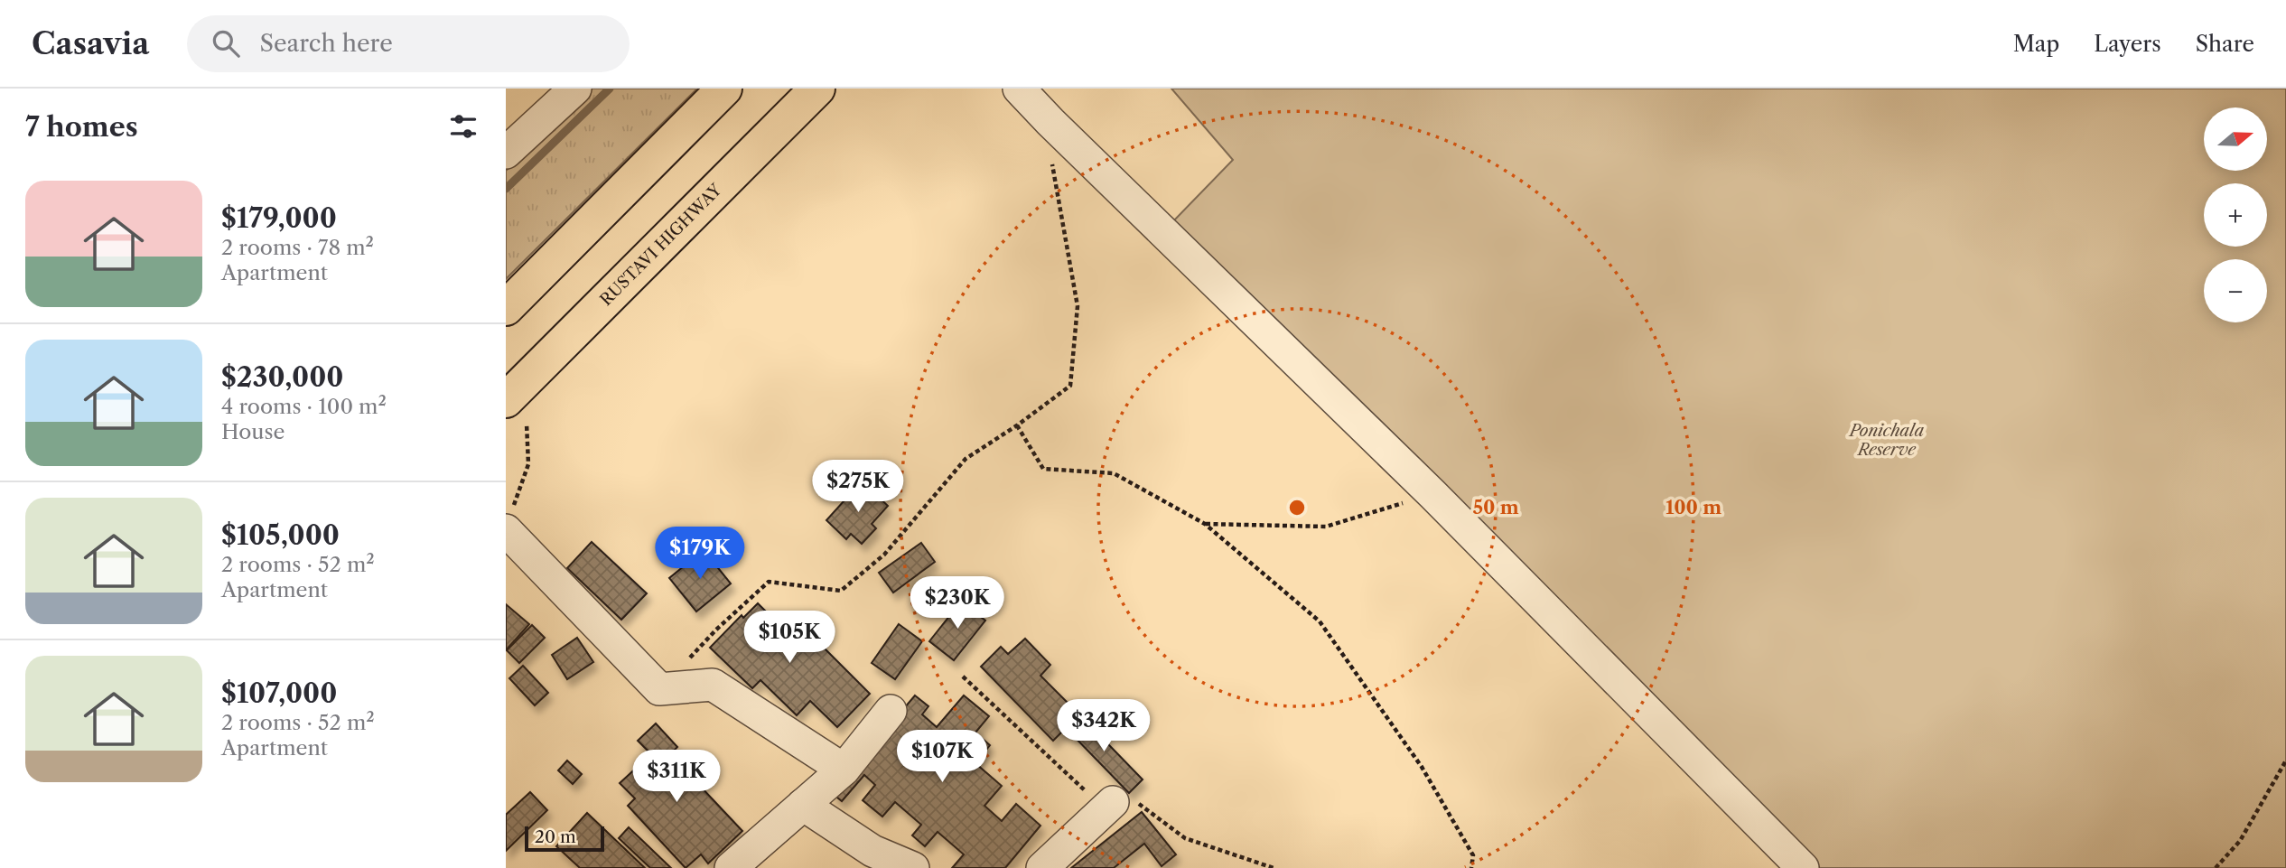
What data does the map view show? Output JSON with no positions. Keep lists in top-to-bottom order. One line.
{"streets":{"highway":["RUSTAVI HIGHWAY"]},"parks":["Ponichala Reserve"],"scale_bar":"20 m","north":"right","page":{"header":"Casavia","search":"Search here","nav":["Map","Layers","Share"],"heading":"7 homes","map_buttons":["+","−"],"list":[{"name":"$179,000","note":"2 rooms · 78 m² · Apartment"},{"name":"$230,000","note":"4 rooms · 100 m² · House"},{"name":"$105,000","note":"2 rooms · 52 m² · Apartment"},{"name":"$107,000","note":"2 rooms · 52 m² · Apartment"}],"price":["$275K","$179K","$230K","$105K","$342K","$107K","$311K"],"scale":"20 m"},"rings":["50 m","100 m"]}
